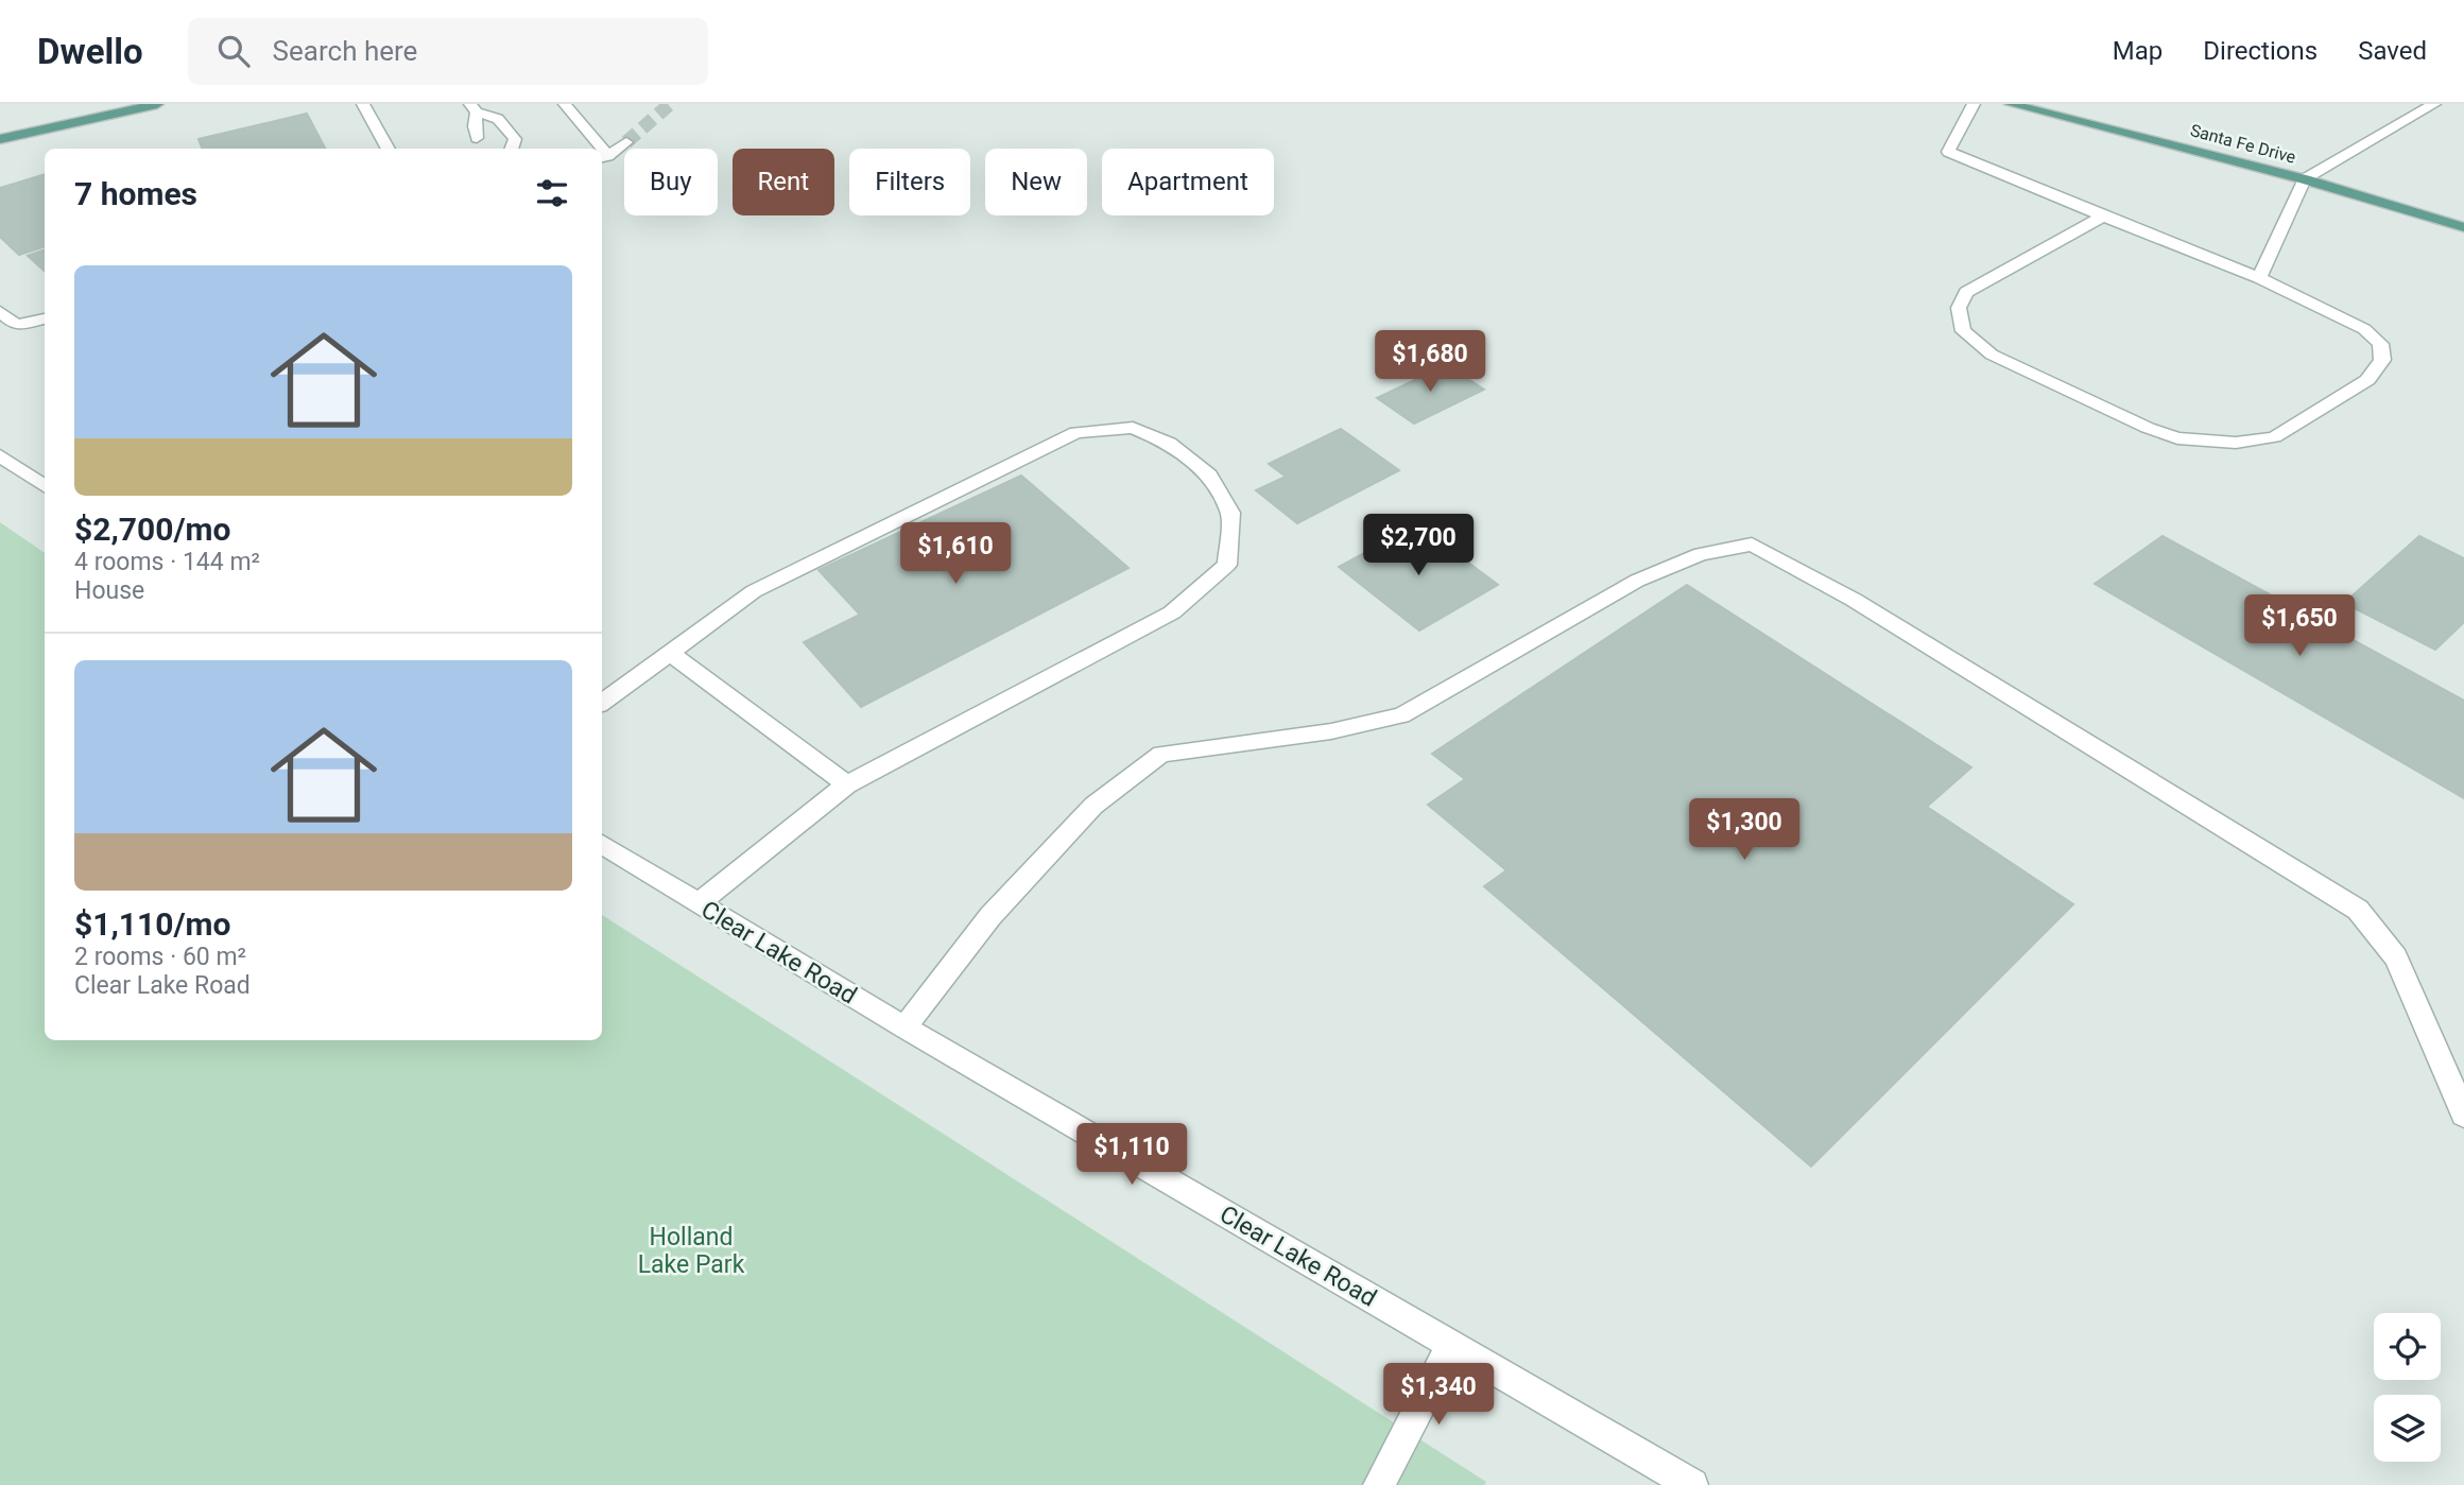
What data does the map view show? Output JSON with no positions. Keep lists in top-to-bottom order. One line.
{"streets":{"main road":["Santa Fe Drive"],"street":["Clear Lake Road"]},"parks":["Holland Lake Park"],"page":{"header":"Dwello","search":"Search here","nav":["Map","Directions","Saved"],"chip":["Buy","Rent","Filters","New","Apartment"],"heading":"7 homes","list":[{"name":"$2,700/mo","note":"4 rooms · 144 m² · House"},{"name":"$1,110/mo","note":"2 rooms · 60 m² · Clear Lake Road"}],"price":["$1,680","$2,700","$1,610","$1,650","$1,300","$1,110","$1,340"]}}
